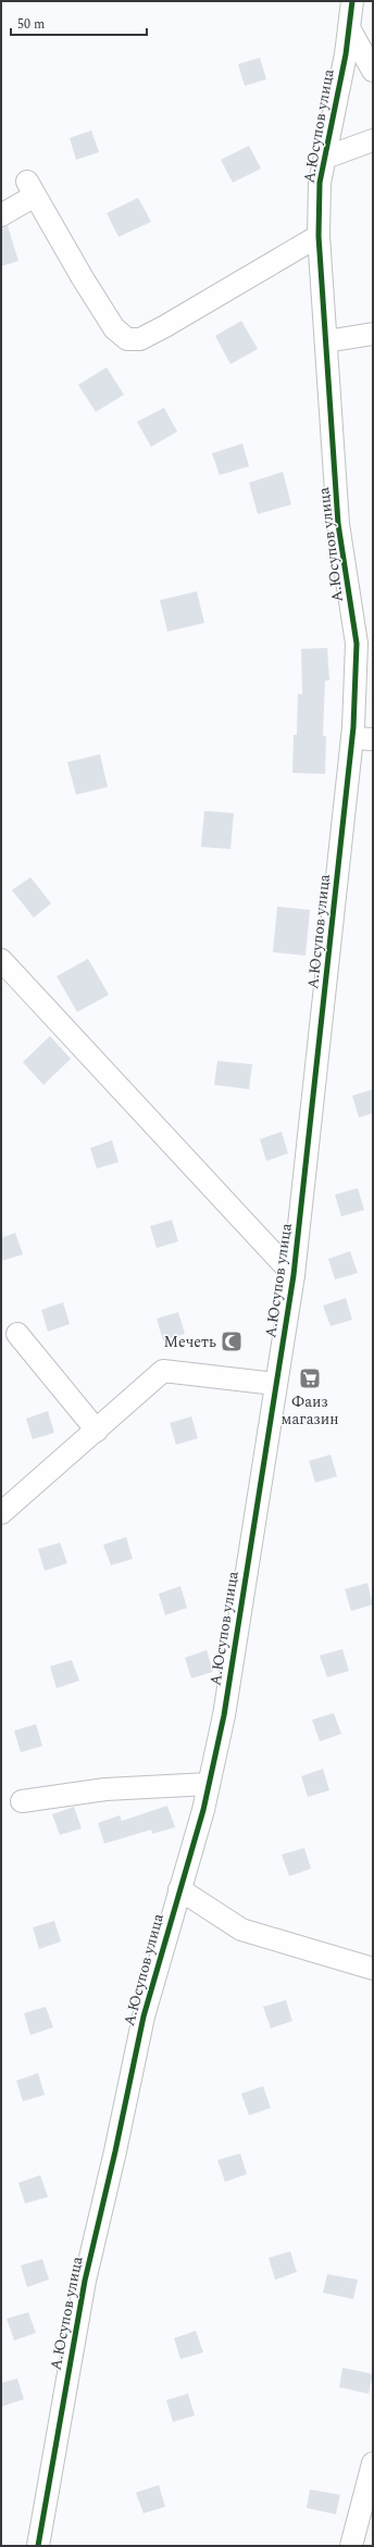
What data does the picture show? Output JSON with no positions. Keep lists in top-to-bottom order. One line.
{"streets":{"street":["А.Юсупов улица"]},"places":{"mosque":["Мечеть"],"supermarket":["Фаиз магазин"]},"scale_bar":"50 m"}
